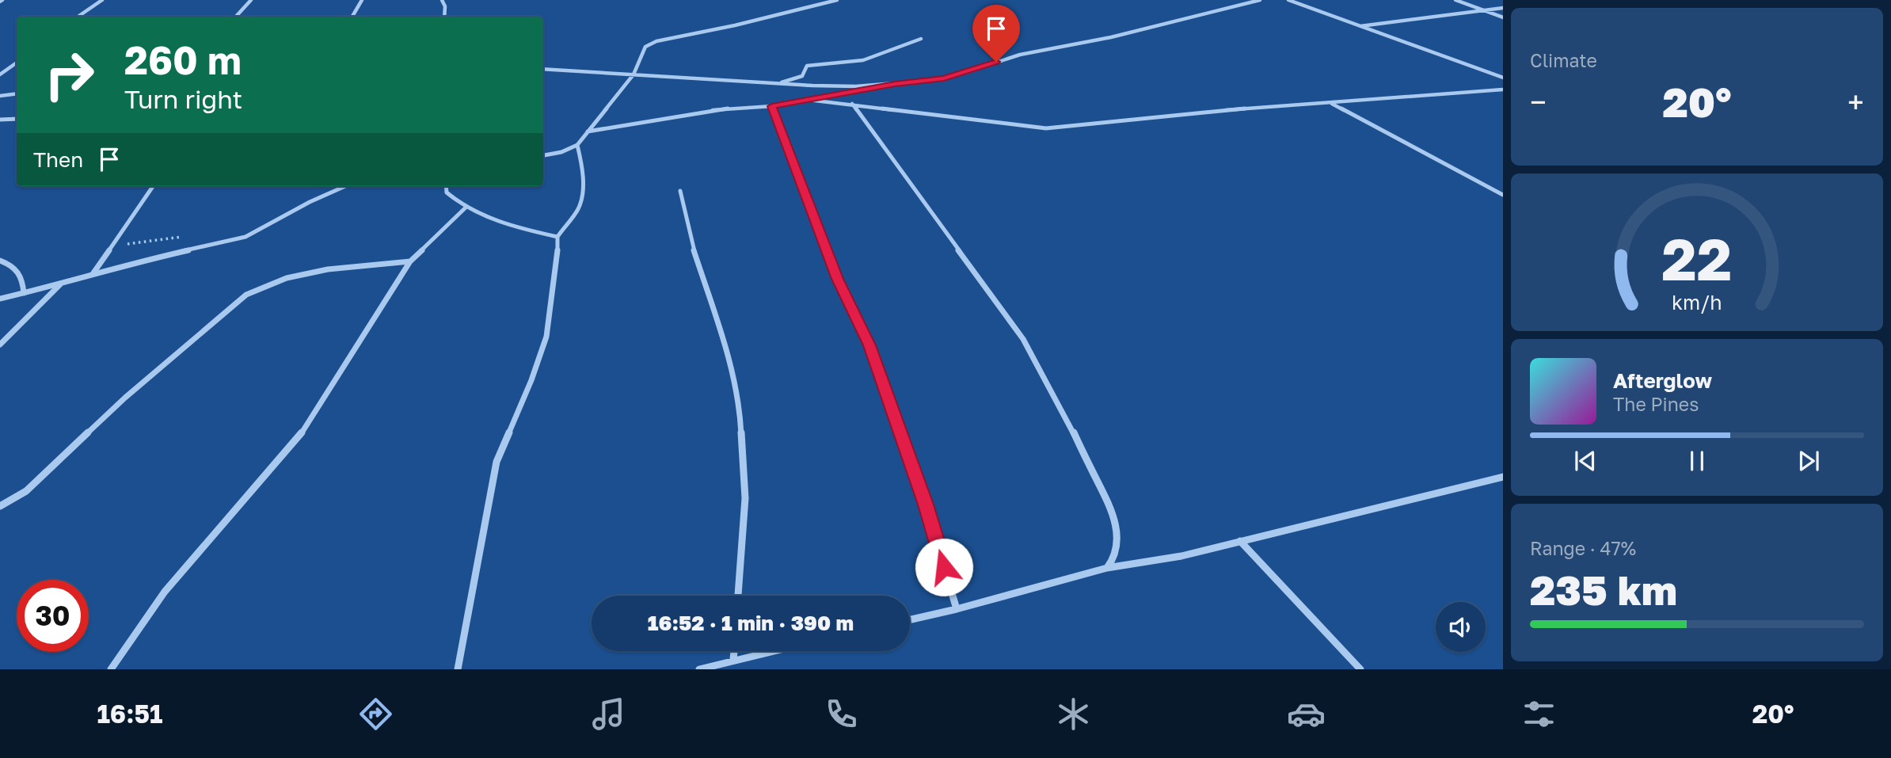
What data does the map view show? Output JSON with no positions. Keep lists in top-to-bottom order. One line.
{"page":{"tile":["Climate",["Range · 47%","235 km"]],"turn":["260 m","Turn right"],"heat":["−","20°","+"],"then":"Then","song":["Afterglow","The Pines"],"limit":"30","trip":"16:52 · 1 min · 390 m","tabs":["16:51","20°"],"gauge":["22","km/h"]}}
